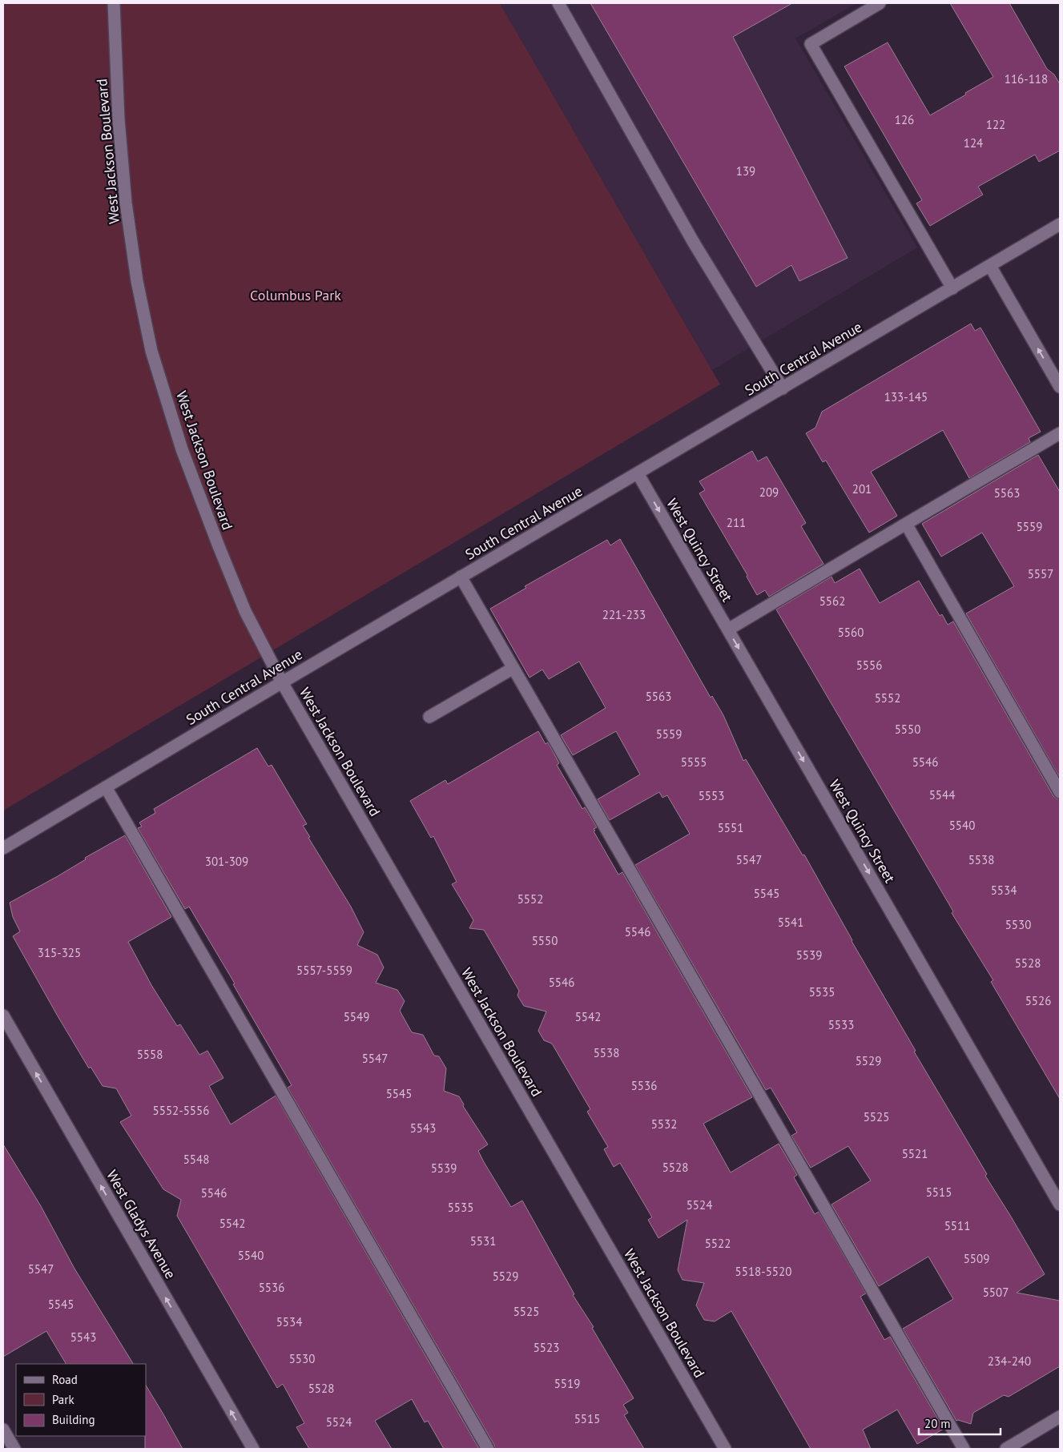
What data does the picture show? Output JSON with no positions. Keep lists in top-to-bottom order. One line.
{"streets":{"street":["West Jackson Boulevard","South Central Avenue","West Quincy Street","West Gladys Avenue"]},"crossings":[["West Jackson Boulevard","South Central Avenue"],["South Central Avenue","West Quincy Street"]],"one_way":["West Quincy Street","West Gladys Avenue"],"parks":["Columbus Park"],"house_numbers":["116-118","126","122","124","139","133-145","201","209","5563","211","5559","5557","5562","221-233","5560","5556","5563","5552","5550","5559","5555","5546","5544","5553","5540","5551","5547","5538","301-309","5534","5545","5552","5541","5530","5546","5550","315-325","5539","5528","5557-5559","5546","5535","5526","5549","5542","5533","5538","5558","5547","5529","5536","5545","5552-5556","5525","5532","5543","5521","5548","5528","5539","5515","5546","5524","5535","5542","5511","5531","5522","5540","5509","5547","5518-5520","5529","5536","5507","5545","5525","5534","5543","5523","5530","234-240","5519","5528","5515","5524"],"legend":["Road","Park","Building"],"scale_bar":"20 m"}
